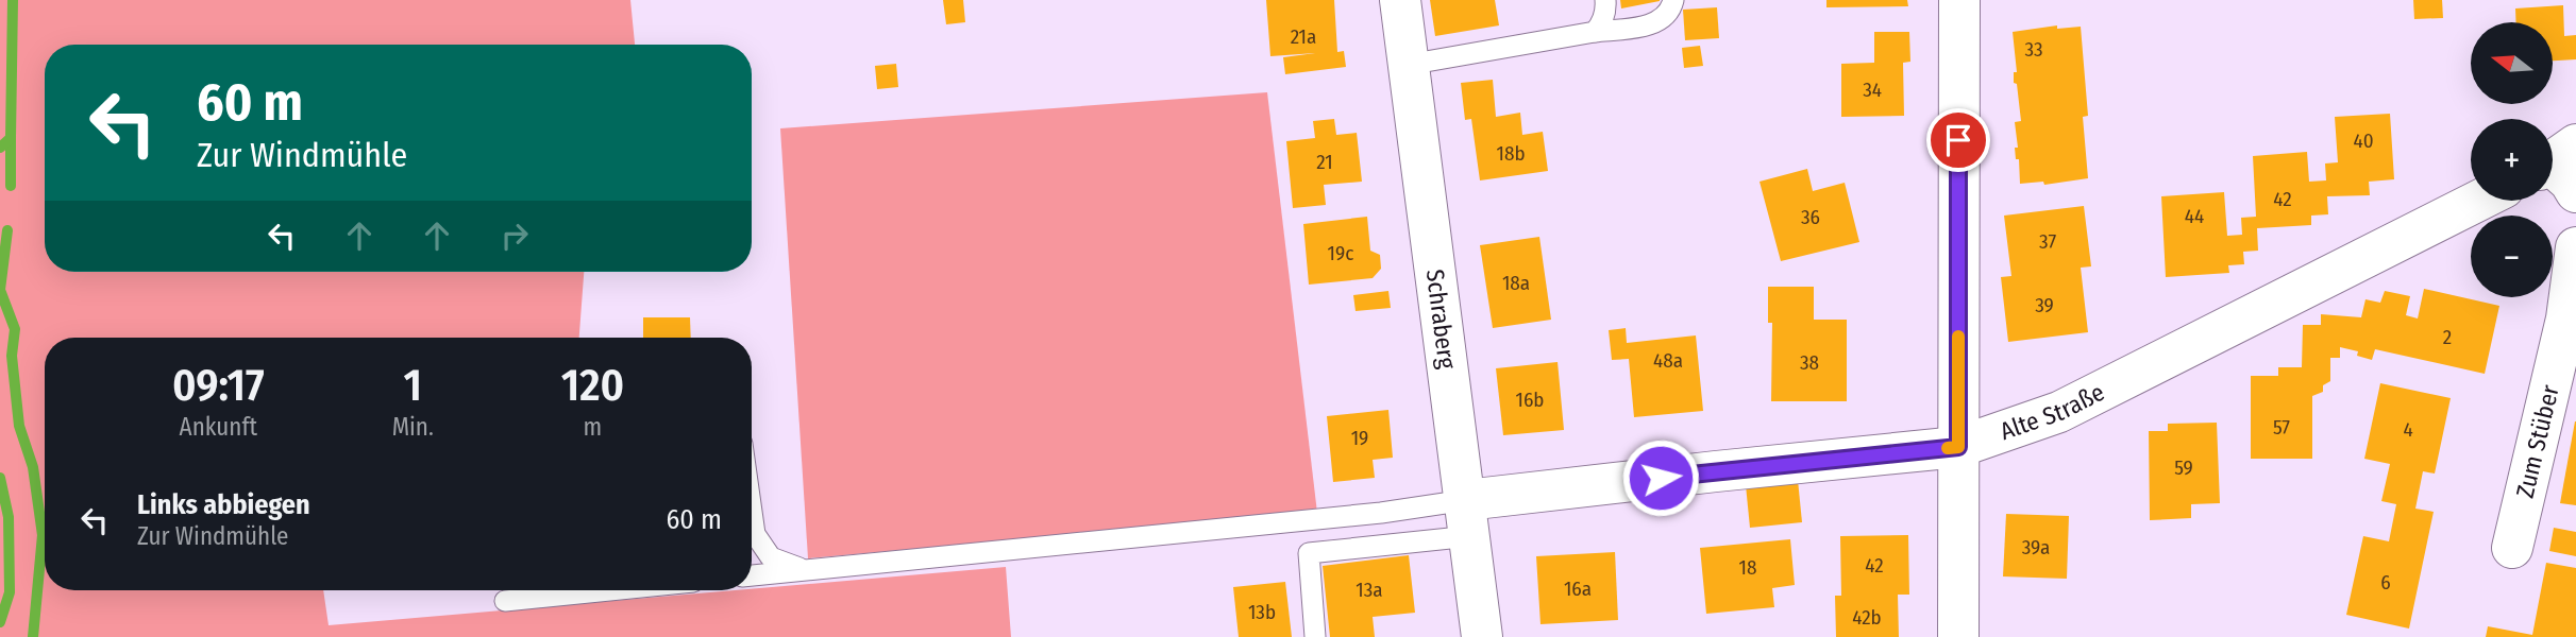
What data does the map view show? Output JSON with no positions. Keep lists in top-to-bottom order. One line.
{"streets":{"street":["Schraberg","Alte Straße","Zum Stüber"]},"crossings":[["Schraberg","Alte Straße"]],"house_numbers":["21a","33","34","40","18b","21","42","44","36","37","19c","18a","39","2","48a","38","16b","57","4","19","59","39a","42","18","6","16a","13a","13b","42b"],"north":"left","page":{"map_buttons":["+","−"],"turn":["60 m","Zur Windmühle"],"eta":["09:17","Ankunft","1","Min.","120","m"],"list":[{"name":"Links abbiegen","note":"Zur Windmühle","value":"60 m"}]}}
